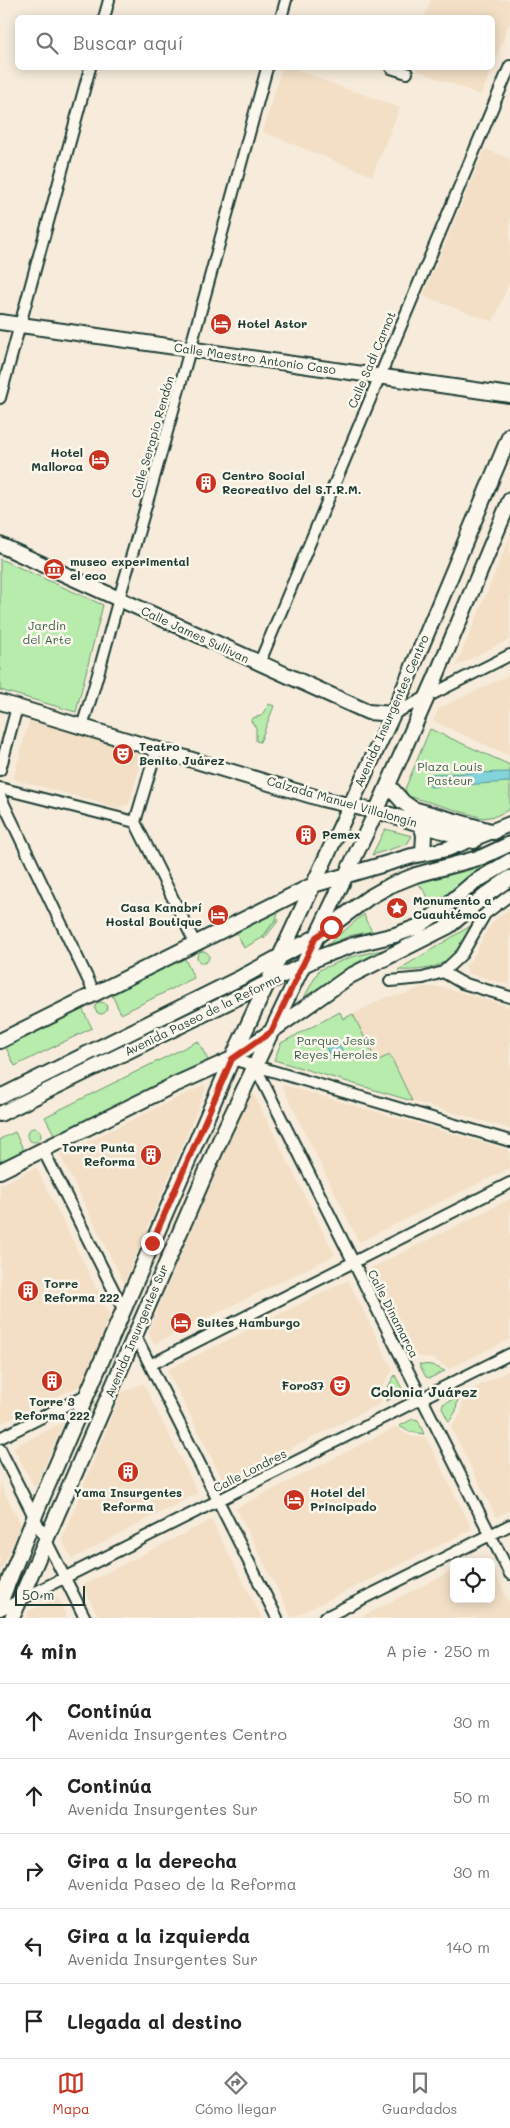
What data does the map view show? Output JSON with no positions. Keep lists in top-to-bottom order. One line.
{"streets":{"main road":["Calle Maestro Antonio Caso","Calle James Sullivan","Avenida Insurgentes Centro","Calzada Manuel Villalongín","Avenida Paseo de la Reforma","Avenida Insurgentes Sur"],"street":["Calle Sadi Carnot","Calle Serapio Rendón","Calle Dinamarca","Calle Londres"]},"crossings":[["Calle Maestro Antonio Caso","Calle Sadi Carnot"],["Calle Maestro Antonio Caso","Calle Serapio Rendón"],["Calle Sadi Carnot","Calle James Sullivan"],["Calle Serapio Rendón","Calle James Sullivan"],["Calle Serapio Rendón","Calzada Manuel Villalongín"],["Calle James Sullivan","Avenida Insurgentes Centro"],["Avenida Insurgentes Centro","Calzada Manuel Villalongín"],["Avenida Insurgentes Centro","Avenida Paseo de la Reforma"],["Avenida Insurgentes Centro","Avenida Insurgentes Sur"],["Calzada Manuel Villalongín","Avenida Paseo de la Reforma"],["Avenida Paseo de la Reforma","Avenida Insurgentes Sur"],["Calle Dinamarca","Avenida Insurgentes Sur"],["Calle Dinamarca","Calle Londres"],["Avenida Insurgentes Sur","Calle Londres"]],"districts":["Colonia Juárez"],"parks":["Jardin del Arte","Plaza Louis Pasteur","Parque Jesús Reyes Heroles"],"places":{"hotel":["Hotel Astor","Hotel Mallorca","Casa Kanabrí Hostal Boutique","Suites Hamburgo","Hotel del Principado"],"building":["Centro Social Recreativo del S.T.R.M.","Pemex","Torre Punta Reforma","Torre Reforma 222","Torre 3 Reforma 222","Yama Insurgentes Reforma"],"museum":["museo experimental el eco"],"theatre":["Teatro Benito Juárez","Foro37"],"place":["Monumento a Cuauhtémoc"]},"scale_bar":"50 m","page":{"search":"Buscar aquí","scale":"50 m","heading":["4 min","A pie · 250 m"],"list":[["Continúa","Avenida Insurgentes Centro","30 m"],["Continúa","Avenida Insurgentes Sur","50 m"],["Gira a la derecha","Avenida Paseo de la Reforma","30 m"],["Gira a la izquierda","Avenida Insurgentes Sur","140 m"],"Llegada al destino"],"nav":["Mapa","Cómo llegar","Guardados"]}}
